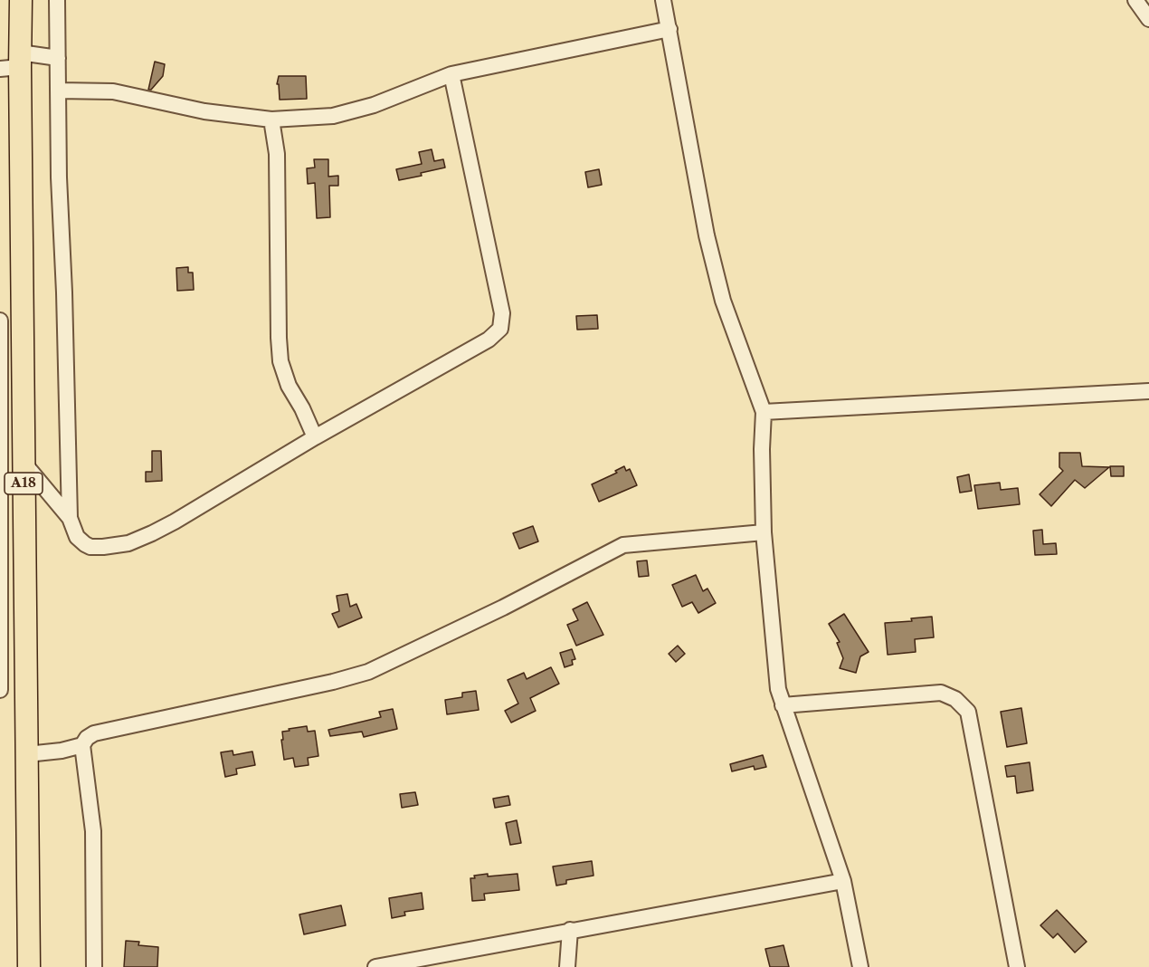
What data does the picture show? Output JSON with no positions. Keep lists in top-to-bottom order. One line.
{"streets":{"highway":["A18"]}}
